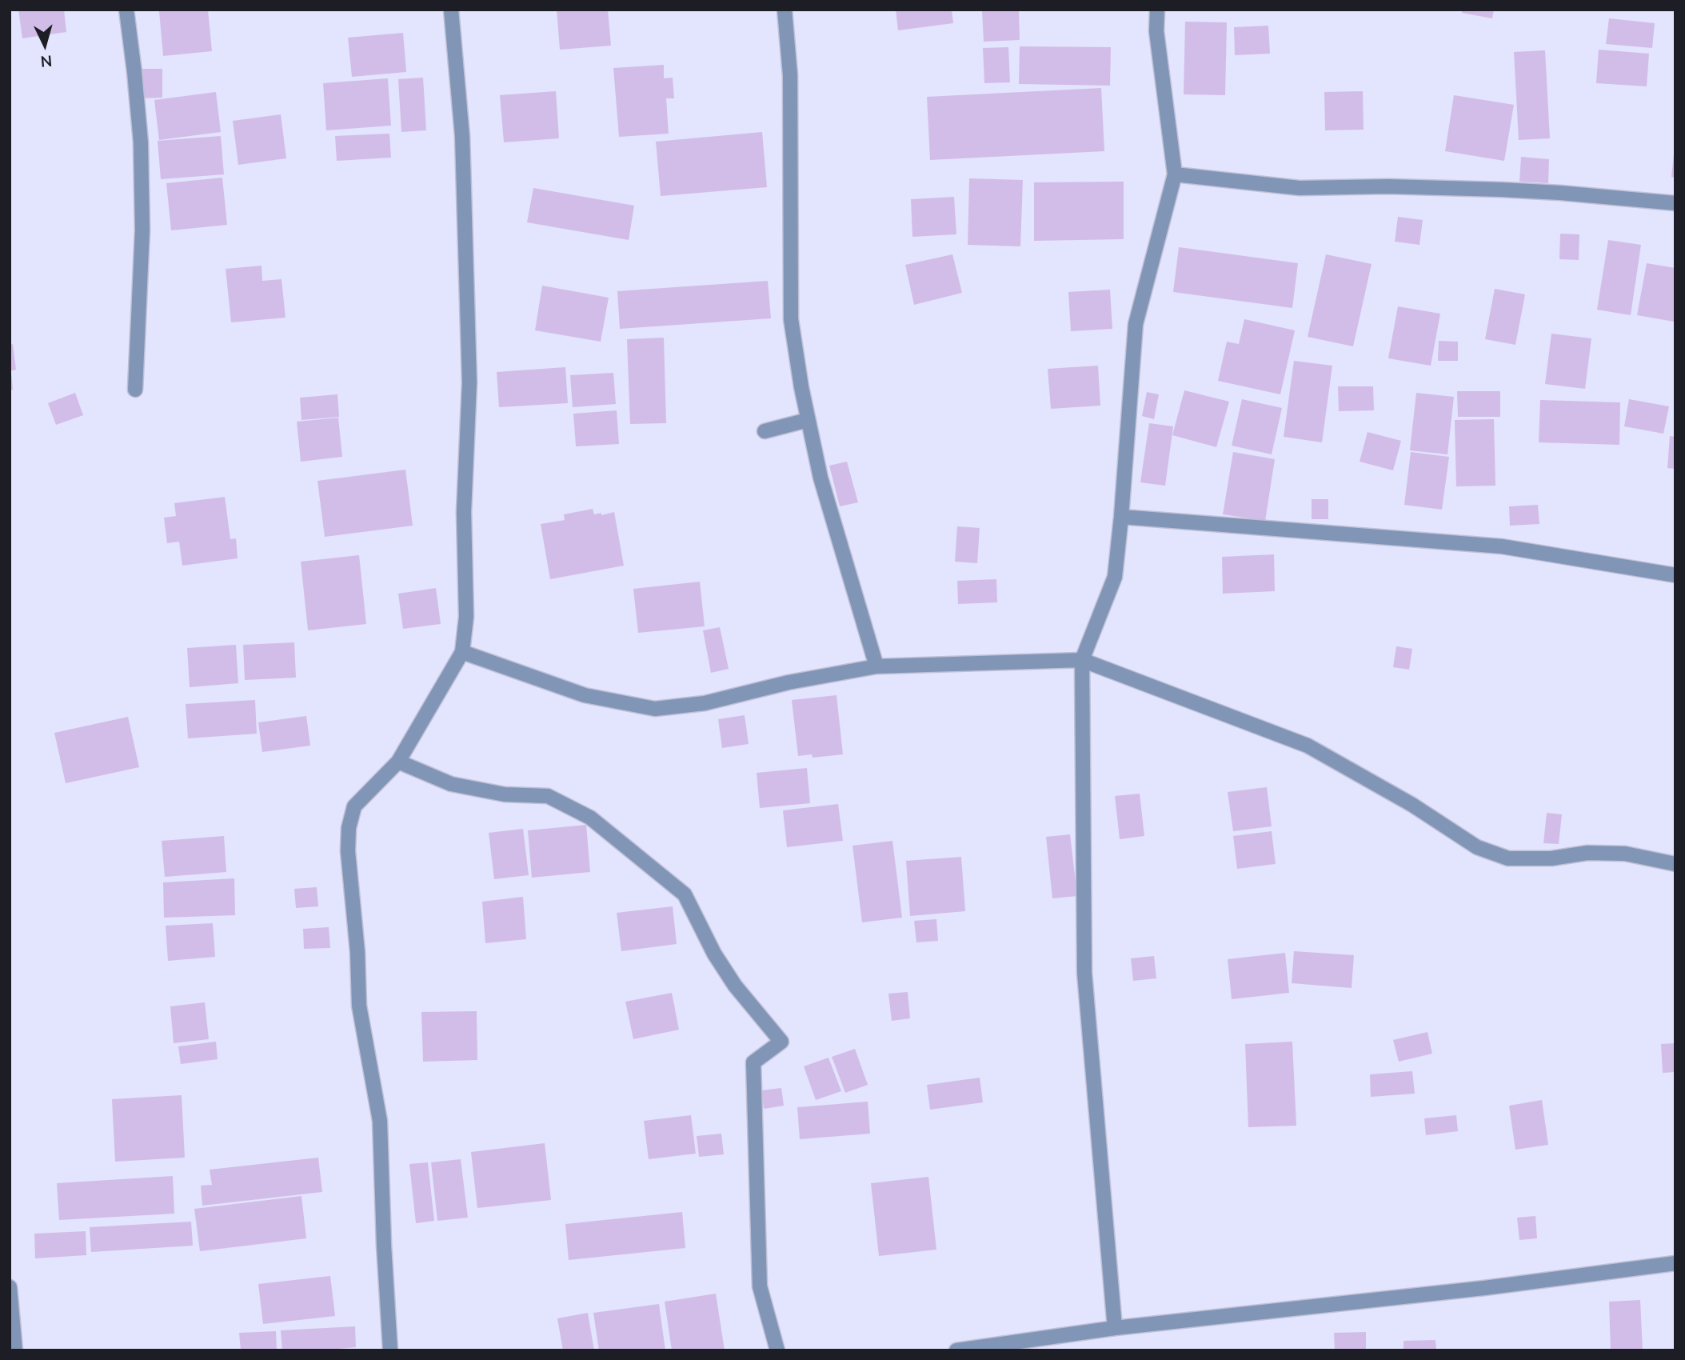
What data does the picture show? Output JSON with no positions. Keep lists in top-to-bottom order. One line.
{"north":"bottom"}
